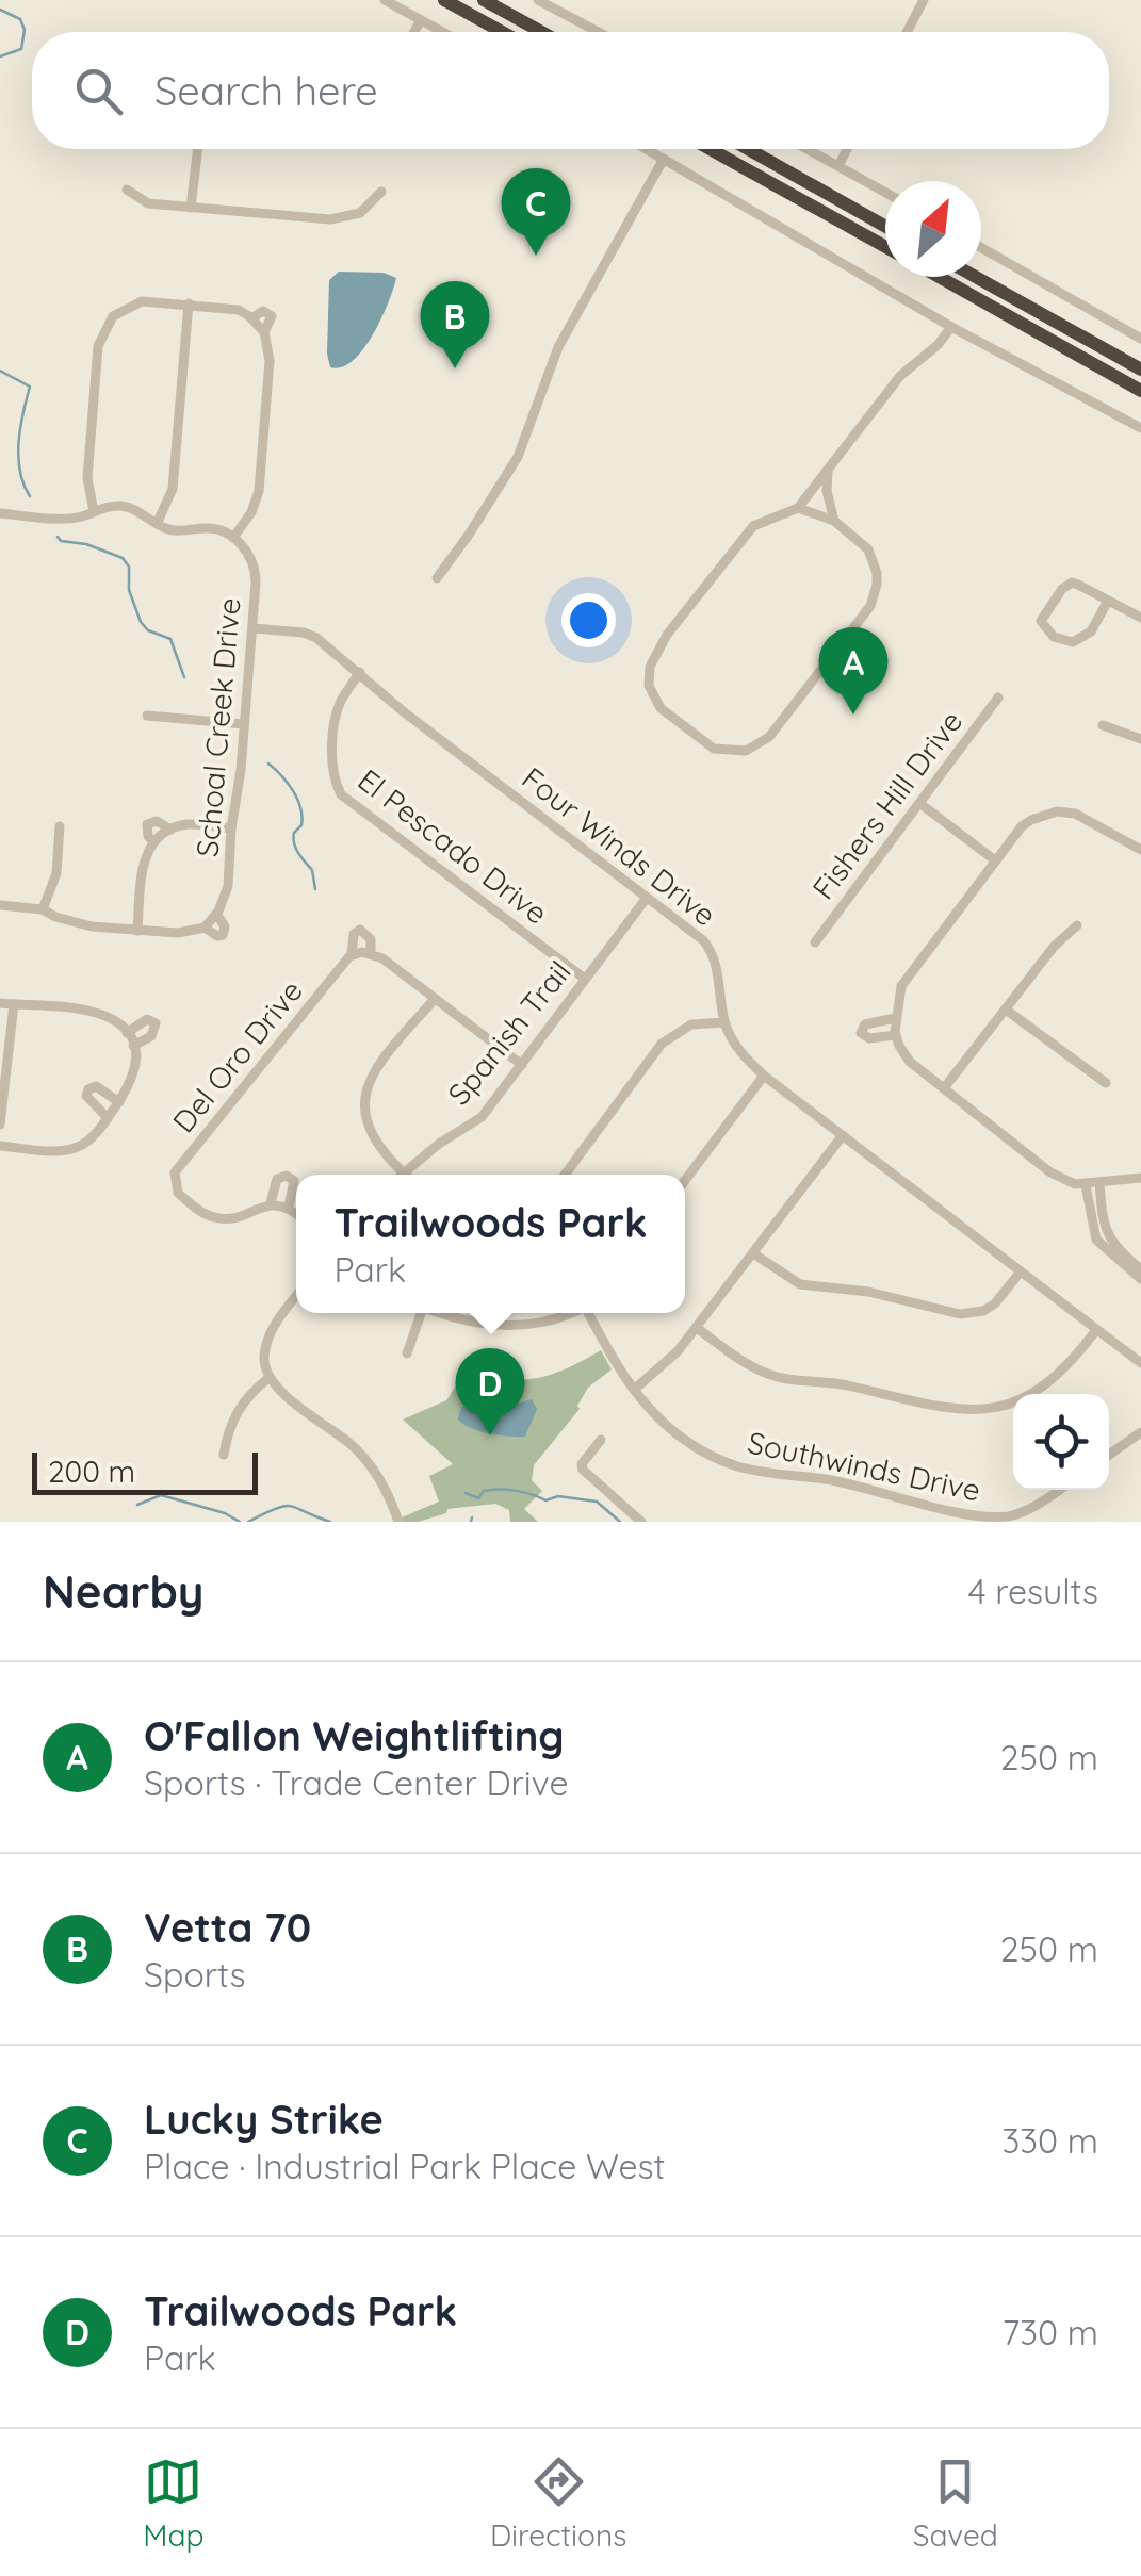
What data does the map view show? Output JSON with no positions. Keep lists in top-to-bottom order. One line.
{"streets":{"street":["Schoal Creek Drive","Fishers Hill Drive","El Pescado Drive","Four Winds Drive","Spanish Trail","Del Oro Drive","Southwinds Drive"]},"crossings":[["Schoal Creek Drive","Four Winds Drive"],["El Pescado Drive","Four Winds Drive"],["El Pescado Drive","Spanish Trail"],["Four Winds Drive","Spanish Trail"],["Spanish Trail","Del Oro Drive"]],"scale_bar":"200 m","north":"top right","page":{"search":"Search here","pins":["C","B","A","D"],"popup":["Trailwoods Park","Park"],"scale":"200 m","heading":["Nearby","4 results"],"list":[{"mark":"A","name":"O'Fallon Weightlifting","note":"Sports · Trade Center Drive","value":"250 m"},{"mark":"B","name":"Vetta 70","note":"Sports","value":"250 m"},{"mark":"C","name":"Lucky Strike","note":"Place · Industrial Park Place West","value":"330 m"},{"mark":"D","name":"Trailwoods Park","note":"Park","value":"730 m"}],"nav":["Map","Directions","Saved"]}}
